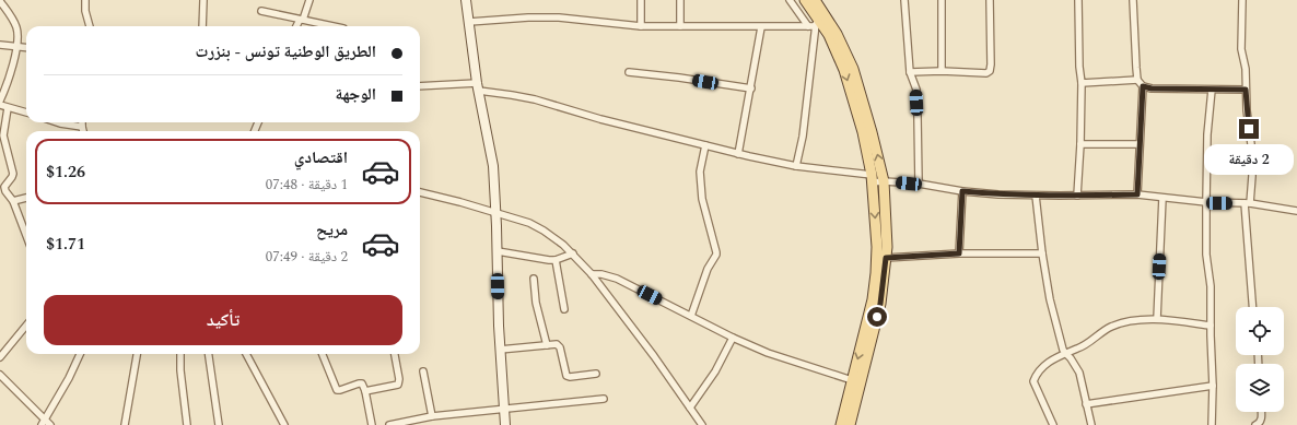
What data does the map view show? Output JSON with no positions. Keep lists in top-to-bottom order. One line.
{"page":{"banner":["الطريق الوطنية تونس - بنزرت","الوجهة"],"list":[{"name":"اقتصادي","note":"1 دقيقة · 07:48","value":"$1.26"},{"name":"مريح","note":"2 دقيقة · 07:49","value":"$1.71"}],"bubble":"2 دقيقة","buttons":"تأكيد"}}
